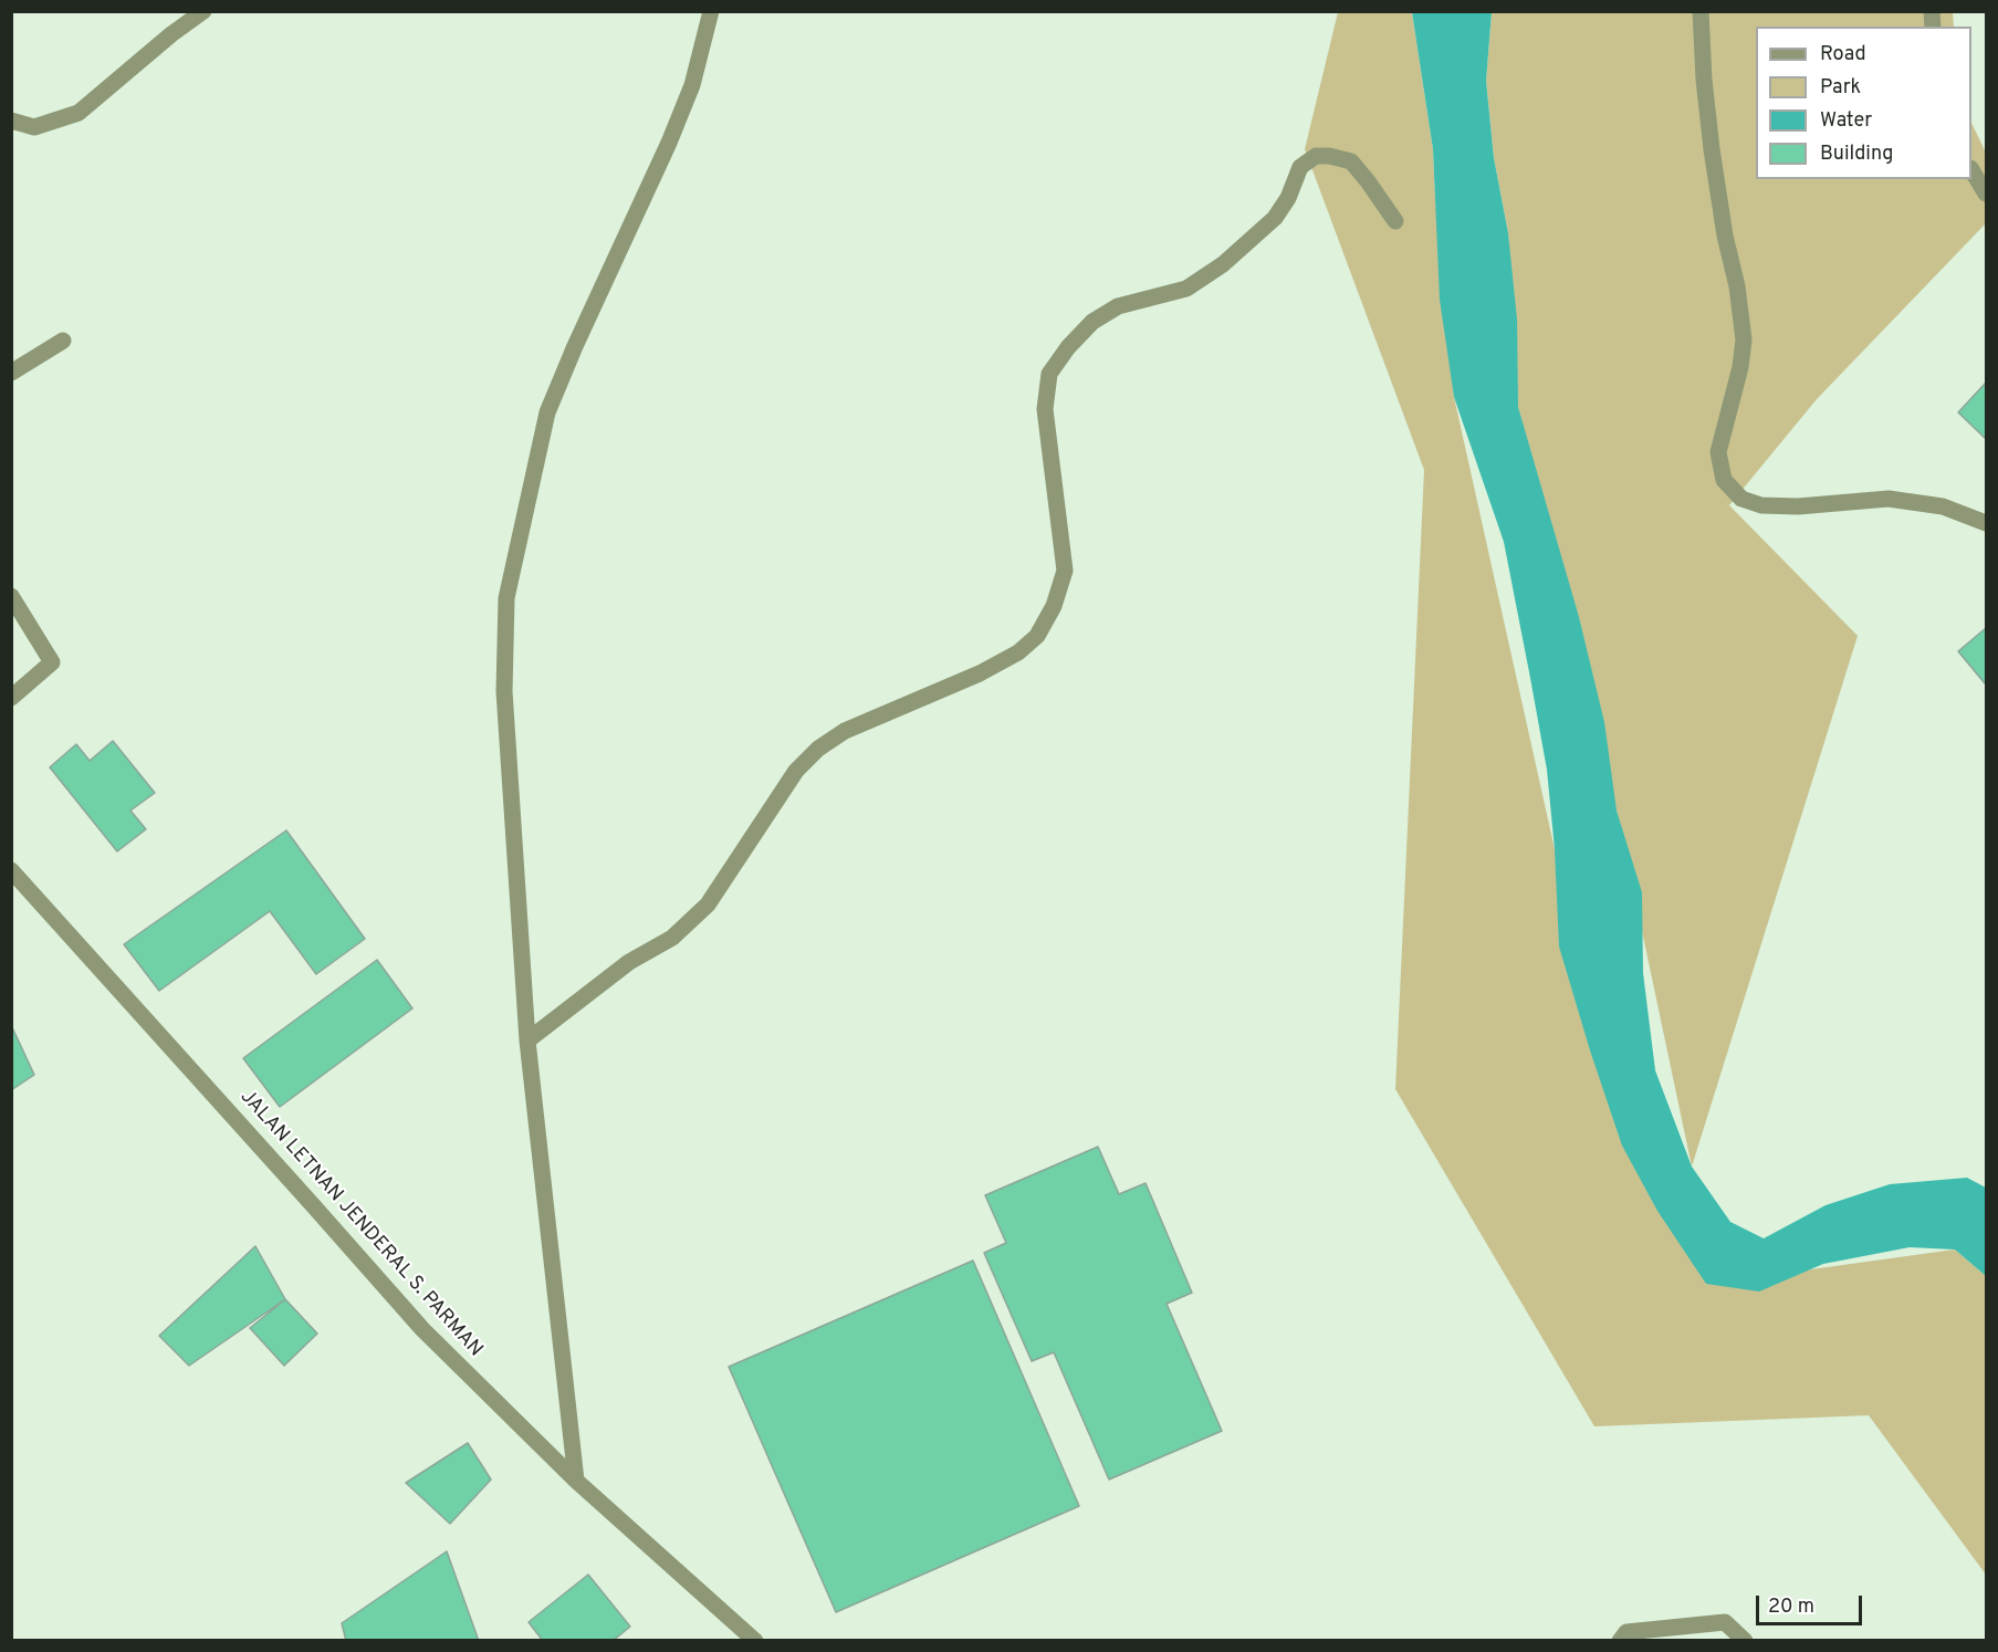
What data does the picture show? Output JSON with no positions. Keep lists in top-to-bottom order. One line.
{"streets":{"street":["JALAN LETNAN JENDERAL S. PARMAN"]},"legend":["Road","Park","Water","Building"],"scale_bar":"20 m"}
